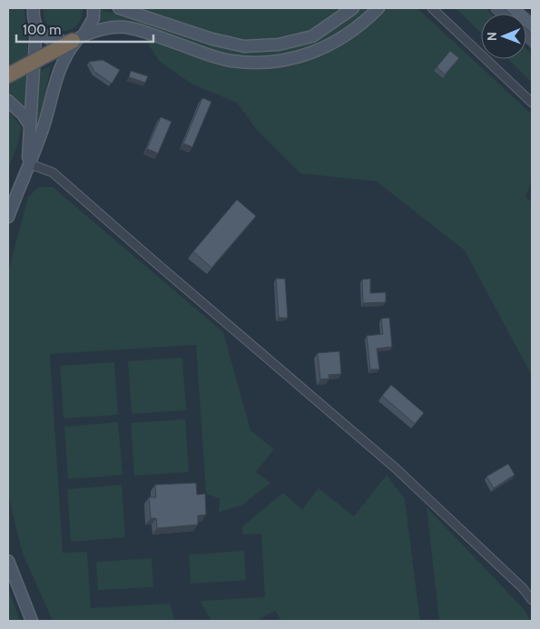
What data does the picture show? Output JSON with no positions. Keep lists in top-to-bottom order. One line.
{"scale_bar":"100 m","north":"left"}
